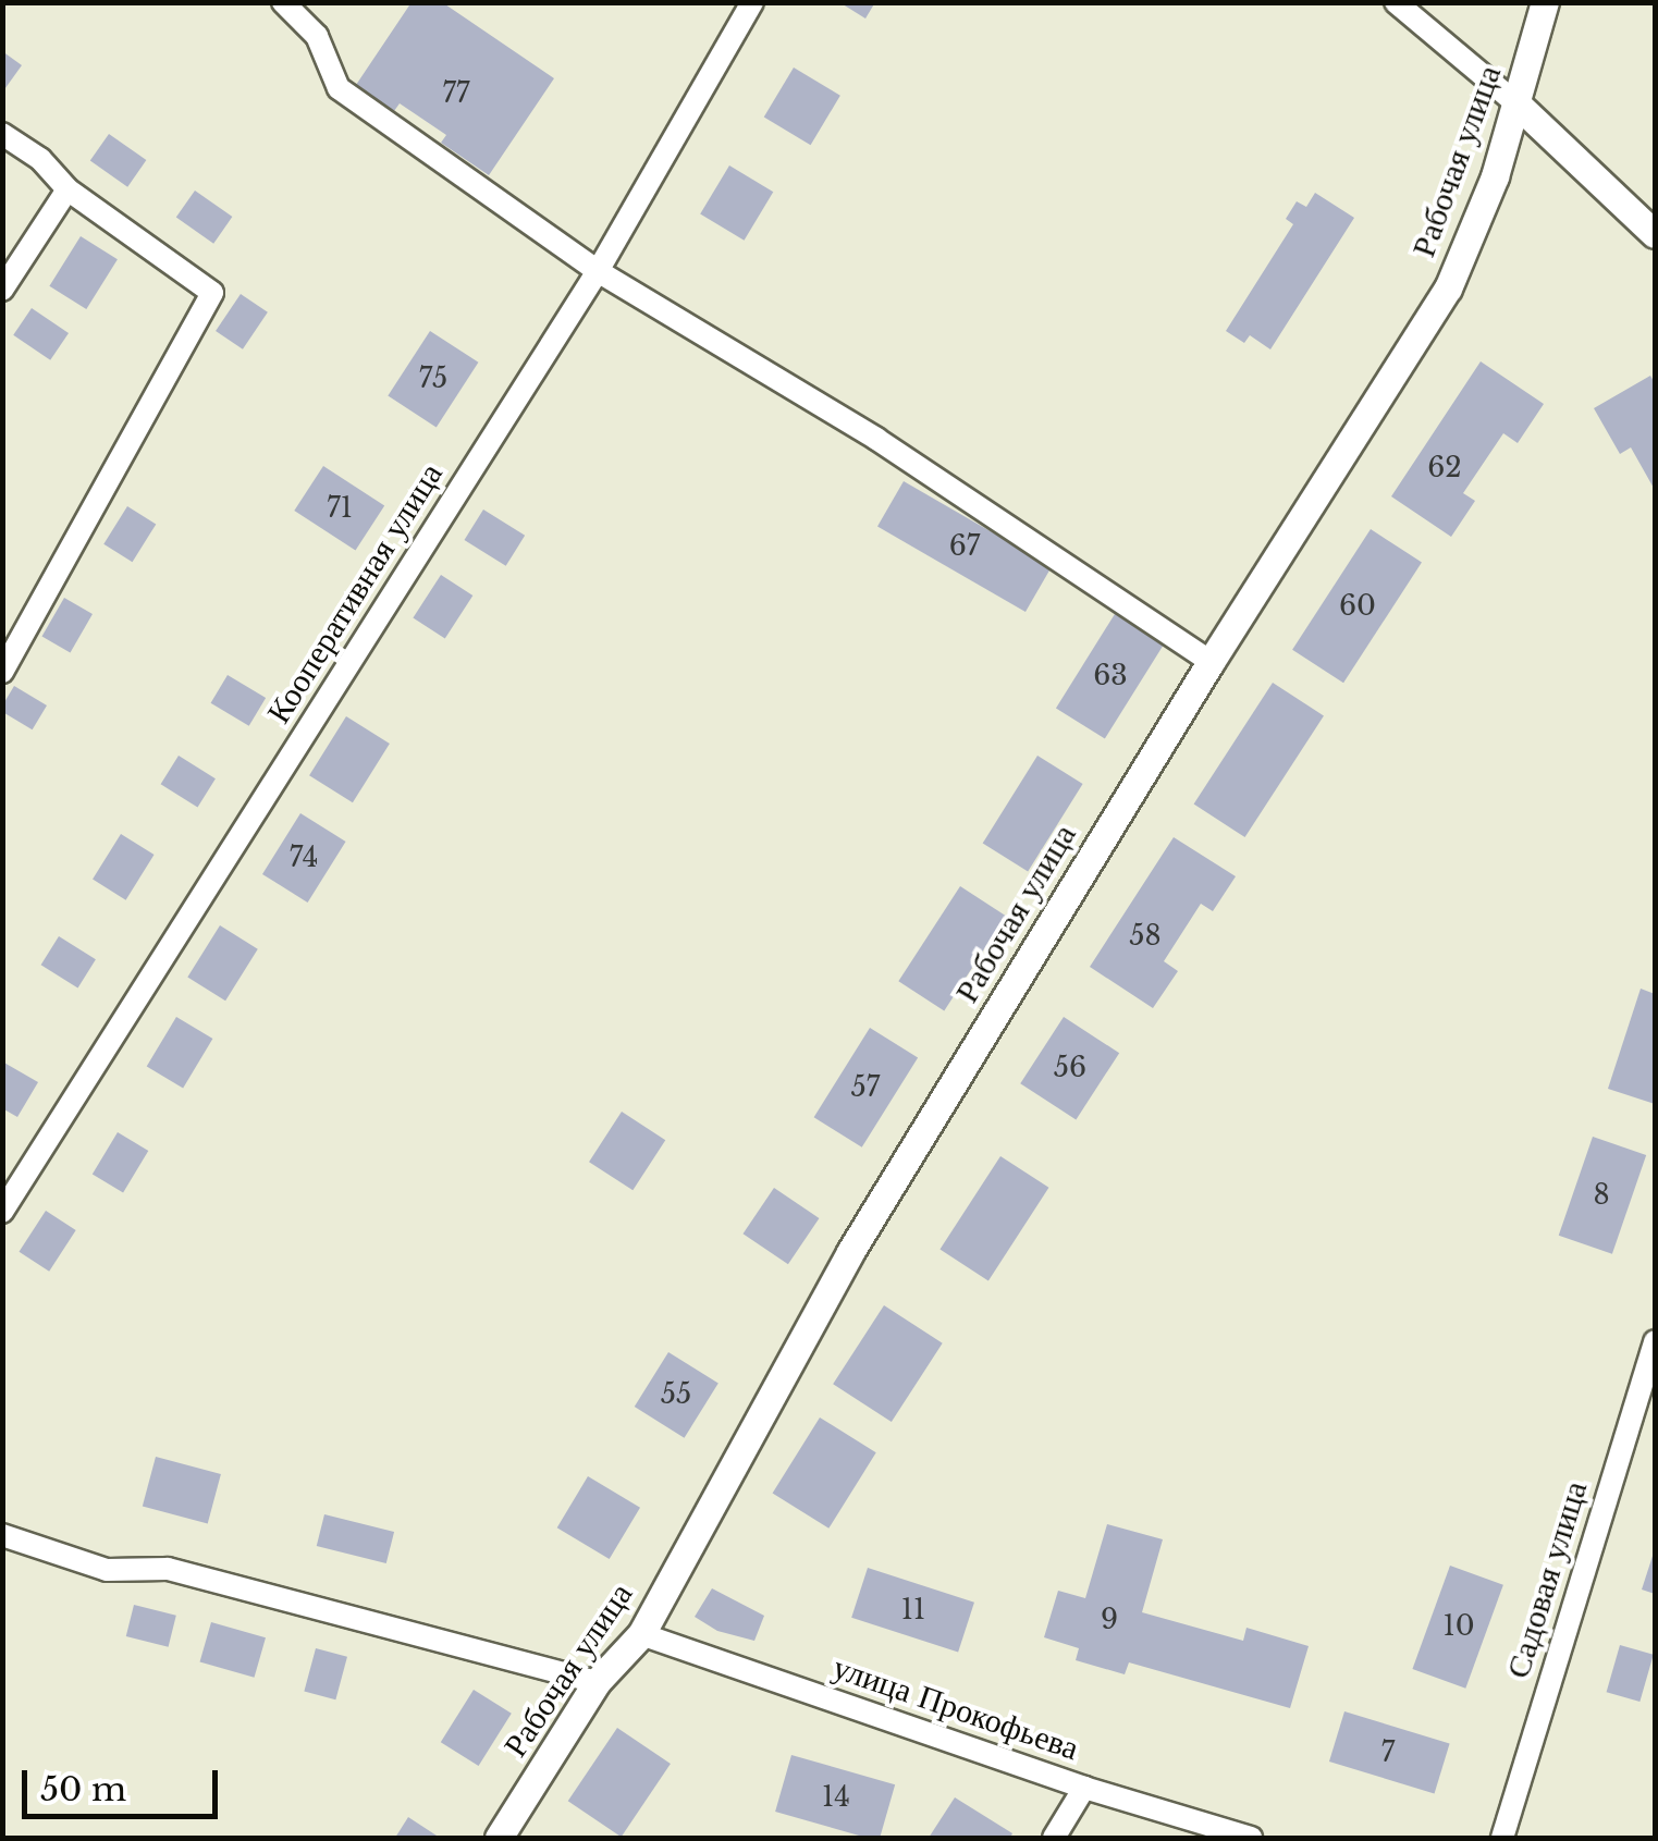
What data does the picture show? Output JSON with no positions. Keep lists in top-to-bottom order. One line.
{"streets":{"street":["Рабочая улица","Кооперативная улица","Садовая улица","улица Прокофьева"]},"crossings":[["Рабочая улица","улица Прокофьева"]],"house_numbers":["77","75","62","71","67","60","63","74","58","56","57","8","55","11","9","10","7","14"],"scale_bar":"50 m"}
